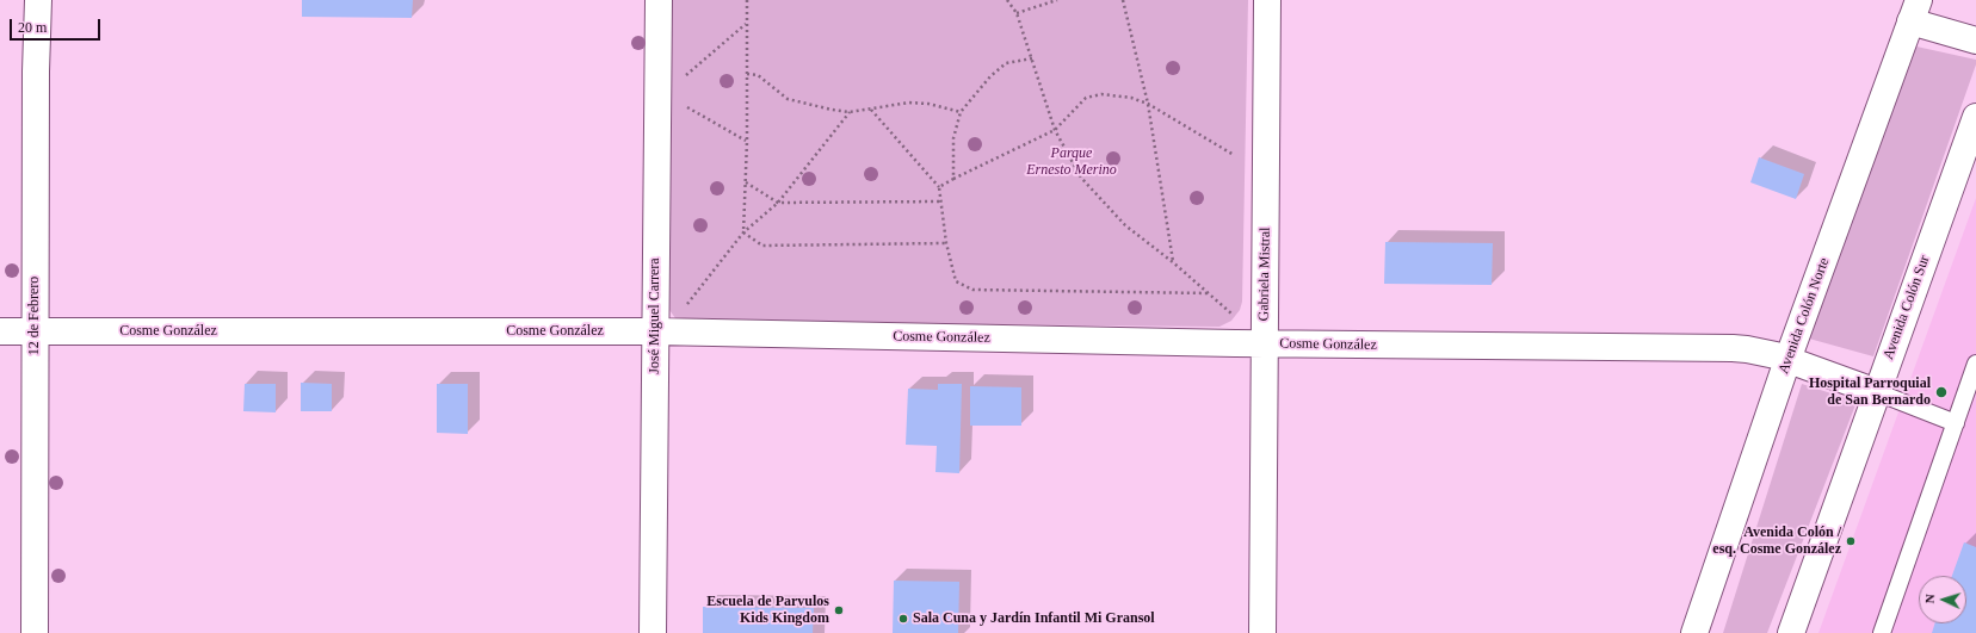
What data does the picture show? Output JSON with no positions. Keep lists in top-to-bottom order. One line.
{"streets":{"street":["Gabriela Mistral","Avenida Colón Sur","12 de Febrero","José Miguel Carrera","Avenida Colón Norte","Cosme González"]},"crossings":[["Gabriela Mistral","Cosme González"],["Avenida Colón Sur","Cosme González"],["12 de Febrero","Cosme González"],["José Miguel Carrera","Cosme González"],["Avenida Colón Norte","Cosme González"]],"parks":["Parque Ernesto Merino"],"places":["Hospital Parroquial de San Bernardo","Avenida Colón / esq. Cosme González","Escuela de Parvulos Kids Kingdom","Sala Cuna y Jardín Infantil Mi Gransol"],"scale_bar":"20 m","north":"left"}
